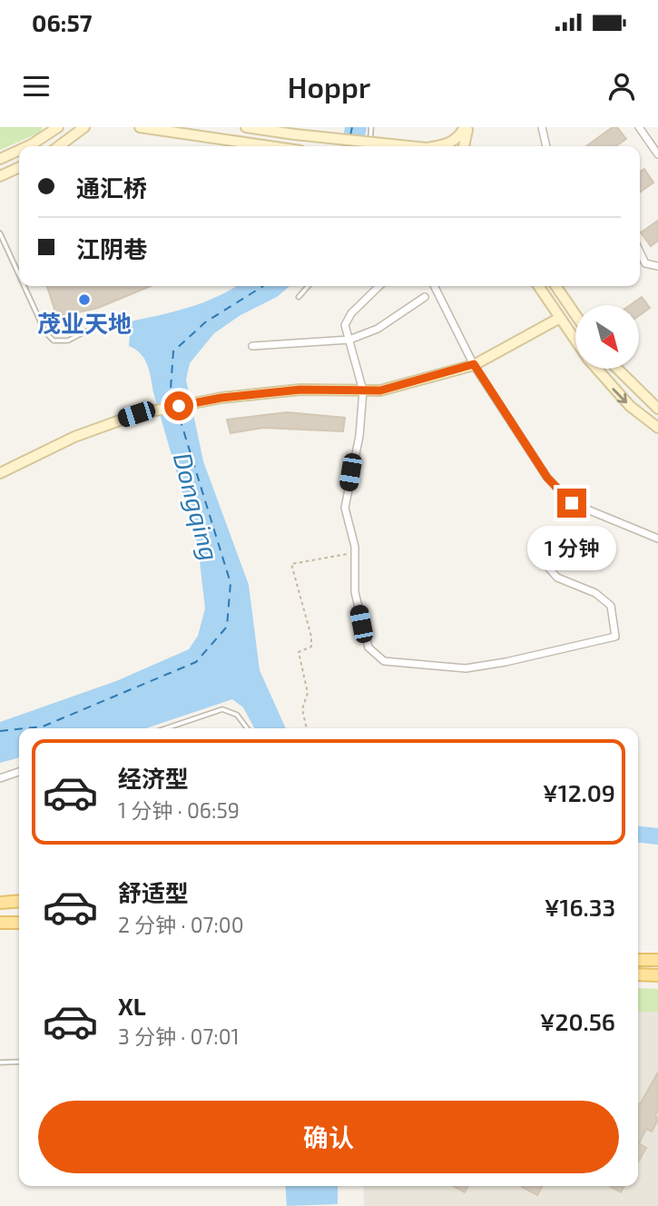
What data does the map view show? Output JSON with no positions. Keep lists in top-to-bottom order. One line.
{"water":["Dongqing"],"places":["茂业天地"],"north":"bottom right","page":{"status":"06:57","header":"Hoppr","banner":["通汇桥","江阴巷"],"bubble":"1 分钟","list":[{"name":"经济型","note":"1 分钟 · 06:59","value":"¥12.09"},{"name":"舒适型","note":"2 分钟 · 07:00","value":"¥16.33"},{"name":"XL","note":"3 分钟 · 07:01","value":"¥20.56"}],"buttons":"确认"}}
